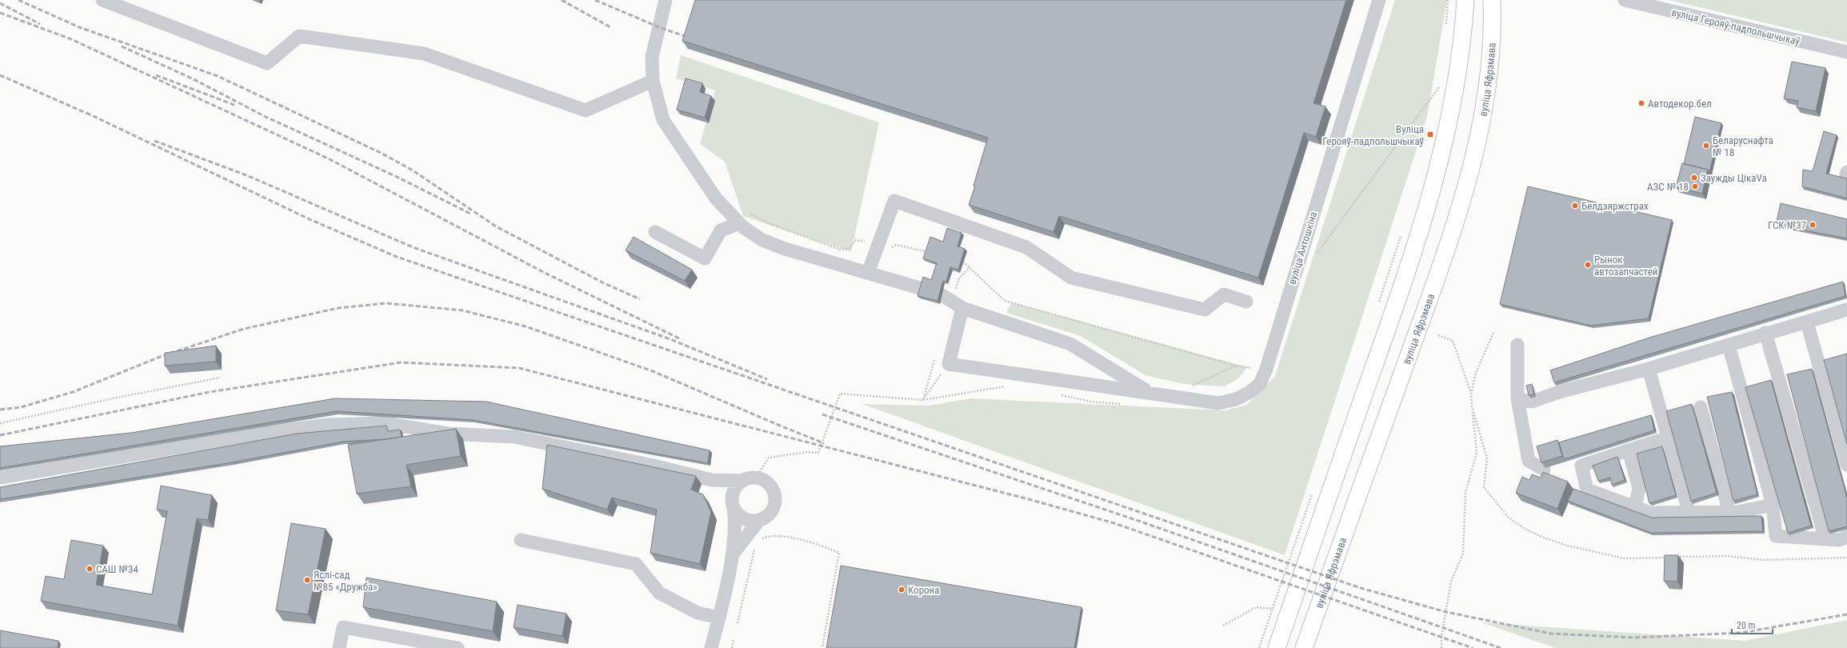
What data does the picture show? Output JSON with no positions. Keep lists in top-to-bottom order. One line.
{"streets":{"main road":["вуліца Яфрэмава"],"street":["вуліца Герояў-падпольшчыкаў","вуліца Антошкіна"]},"places":{"other":["Автодекор.бел","Беларуснафта № 18","Заужды ЦікаVа","АЗС № 18","Белдзяржстрах","ГСК №37","Рынок автозапчастей","САШ №34","Яслі-сад №85 «Дружба»","Корона"],"transit":["Вуліца Герояў-падпольшчыкаў"]},"scale_bar":"20 m"}
